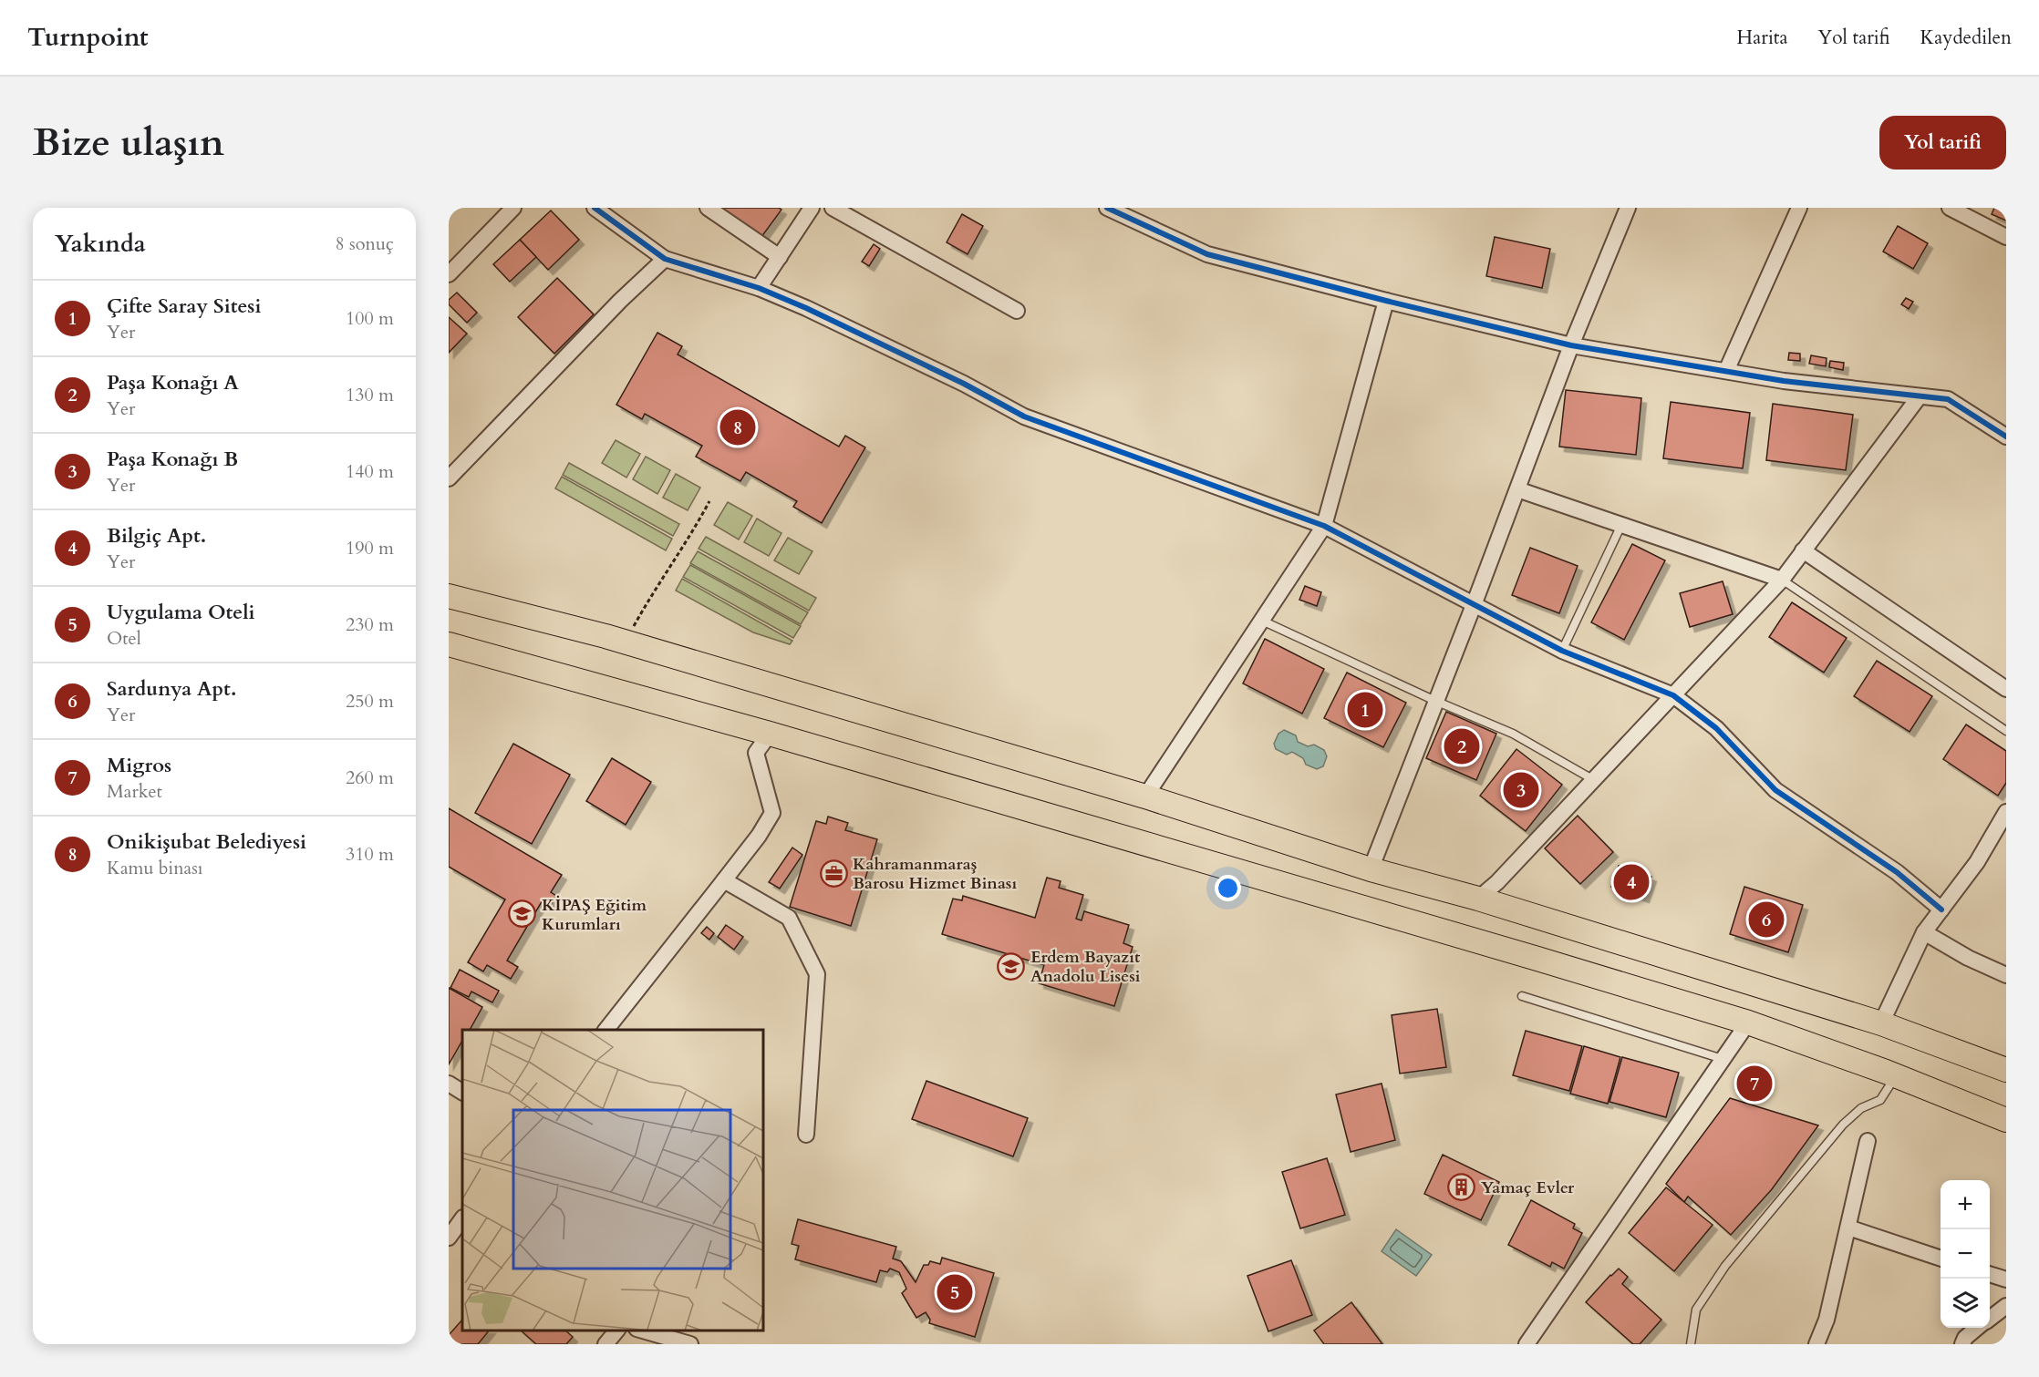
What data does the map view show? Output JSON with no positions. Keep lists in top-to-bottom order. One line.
{"places":{"office":["Kahramanmaraş Barosu Hizmet Binası"],"school or university":["KİPAŞ Eğitim Kurumları","Erdem Bayazıt Anadolu Lisesi"],"building":["Yamaç Evler"]},"page":{"header":"Turnpoint","nav":["Harita","Yol tarifi","Kaydedilen"],"buttons":"Yol tarifi","title":"Bize ulaşın","heading":["Yakında","8 sonuç"],"list":[{"mark":"1","name":"Çifte Saray Sitesi","note":"Yer","value":"100 m"},{"mark":"2","name":"Paşa Konağı A","note":"Yer","value":"130 m"},{"mark":"3","name":"Paşa Konağı B","note":"Yer","value":"140 m"},{"mark":"4","name":"Bilgiç Apt.","note":"Yer","value":"190 m"},{"mark":"5","name":"Uygulama Oteli","note":"Otel","value":"230 m"},{"mark":"6","name":"Sardunya Apt.","note":"Yer","value":"250 m"},{"mark":"7","name":"Migros","note":"Market","value":"260 m"},{"mark":"8","name":"Onikişubat Belediyesi","note":"Kamu binası","value":"310 m"}],"pins":["8","1","2","3","4","6","7","5"],"map_buttons":["+","−"]}}
